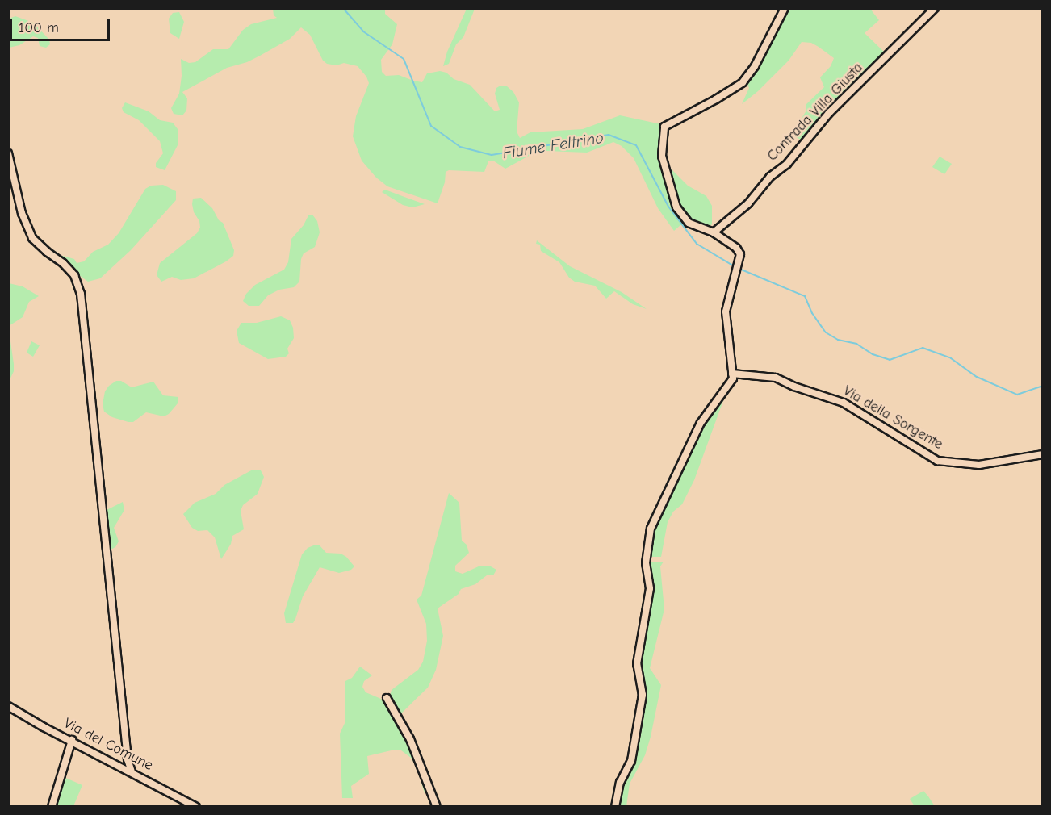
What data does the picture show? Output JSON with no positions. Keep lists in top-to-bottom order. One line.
{"streets":{"street":["Contrada Villa Giusta","Via della Sorgente","Via del Comune"]},"water":["Fiume Feltrino"],"scale_bar":"100 m"}
